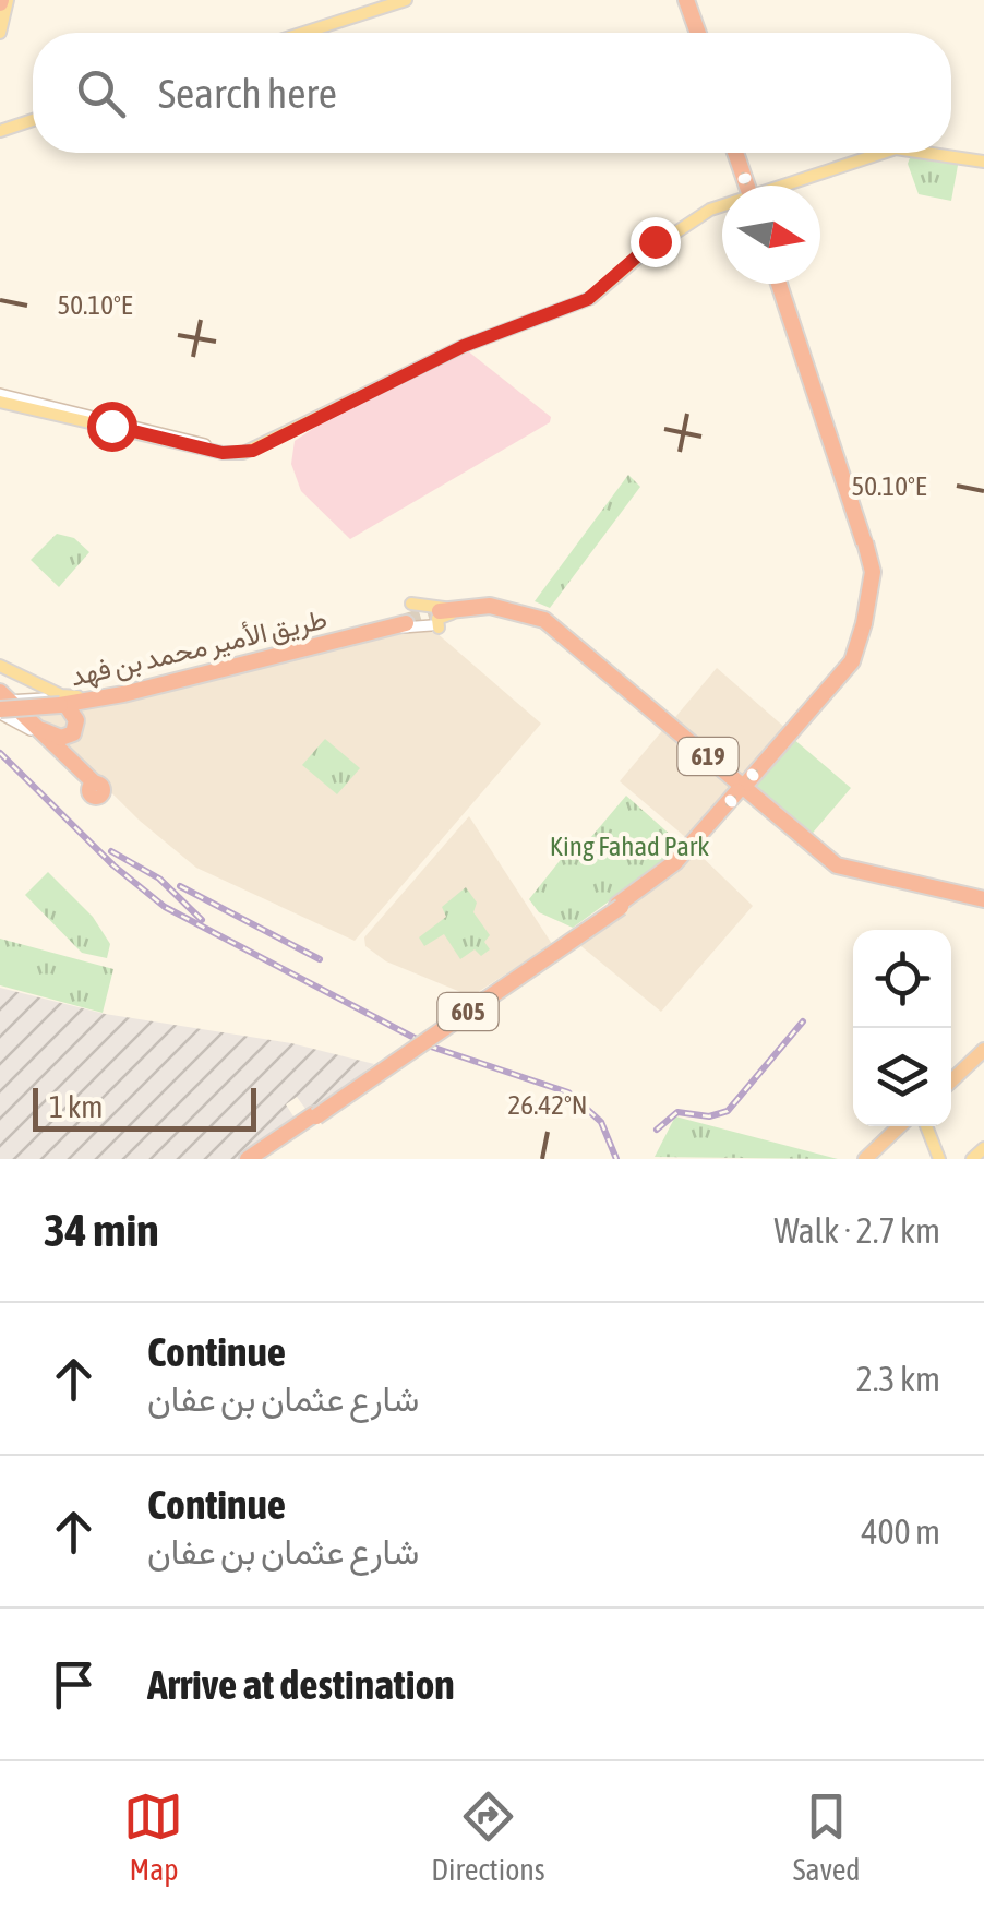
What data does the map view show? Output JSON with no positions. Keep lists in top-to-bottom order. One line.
{"streets":{"highway":["طريق الأمير محمد بن فهد","619","605"]},"crossings":[["619","605"]],"parks":["King Fahad Park"],"scale_bar":"1 km","north":"right","page":{"search":"Search here","scale":"1 km","heading":["34 min","Walk · 2.7 km"],"list":[["Continue","شارع عثمان بن عفان","2.3 km"],["Continue","شارع عثمان بن عفان","400 m"],"Arrive at destination"],"nav":["Map","Directions","Saved"]},"coordinates":["50.10°E","26.42°N"]}
